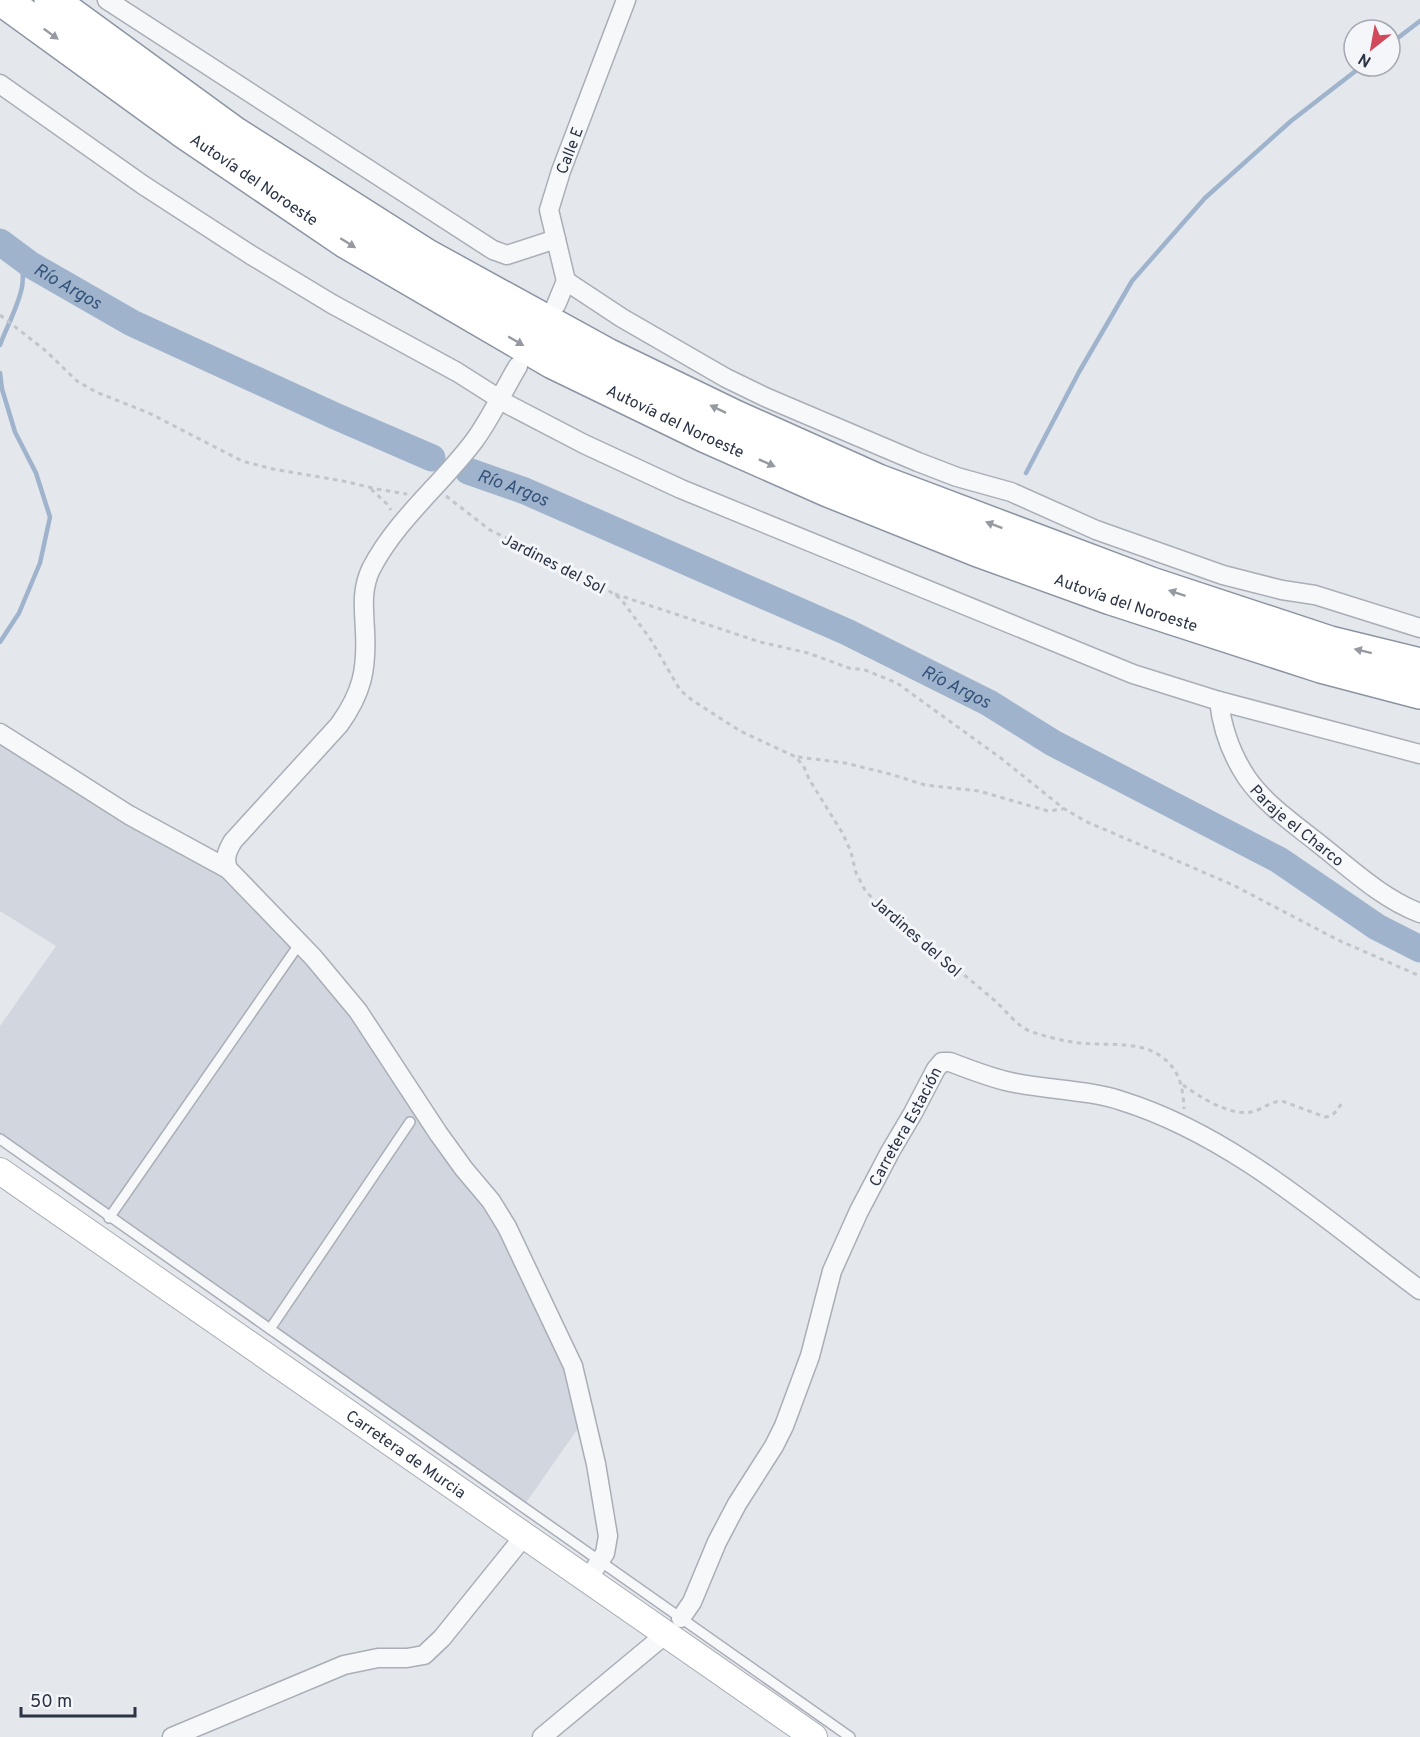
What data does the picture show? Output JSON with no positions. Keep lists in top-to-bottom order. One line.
{"streets":{"highway":["Autovía del Noroeste"],"main road":["Carretera de Murcia"],"street":["Calle E","Paraje el Charco","Carretera Estación"],"path":["Jardines del Sol"]},"crossings":[["Carretera Estación","Carretera de Murcia"]],"water":["Río Argos"],"scale_bar":"50 m","north":"bottom left"}
